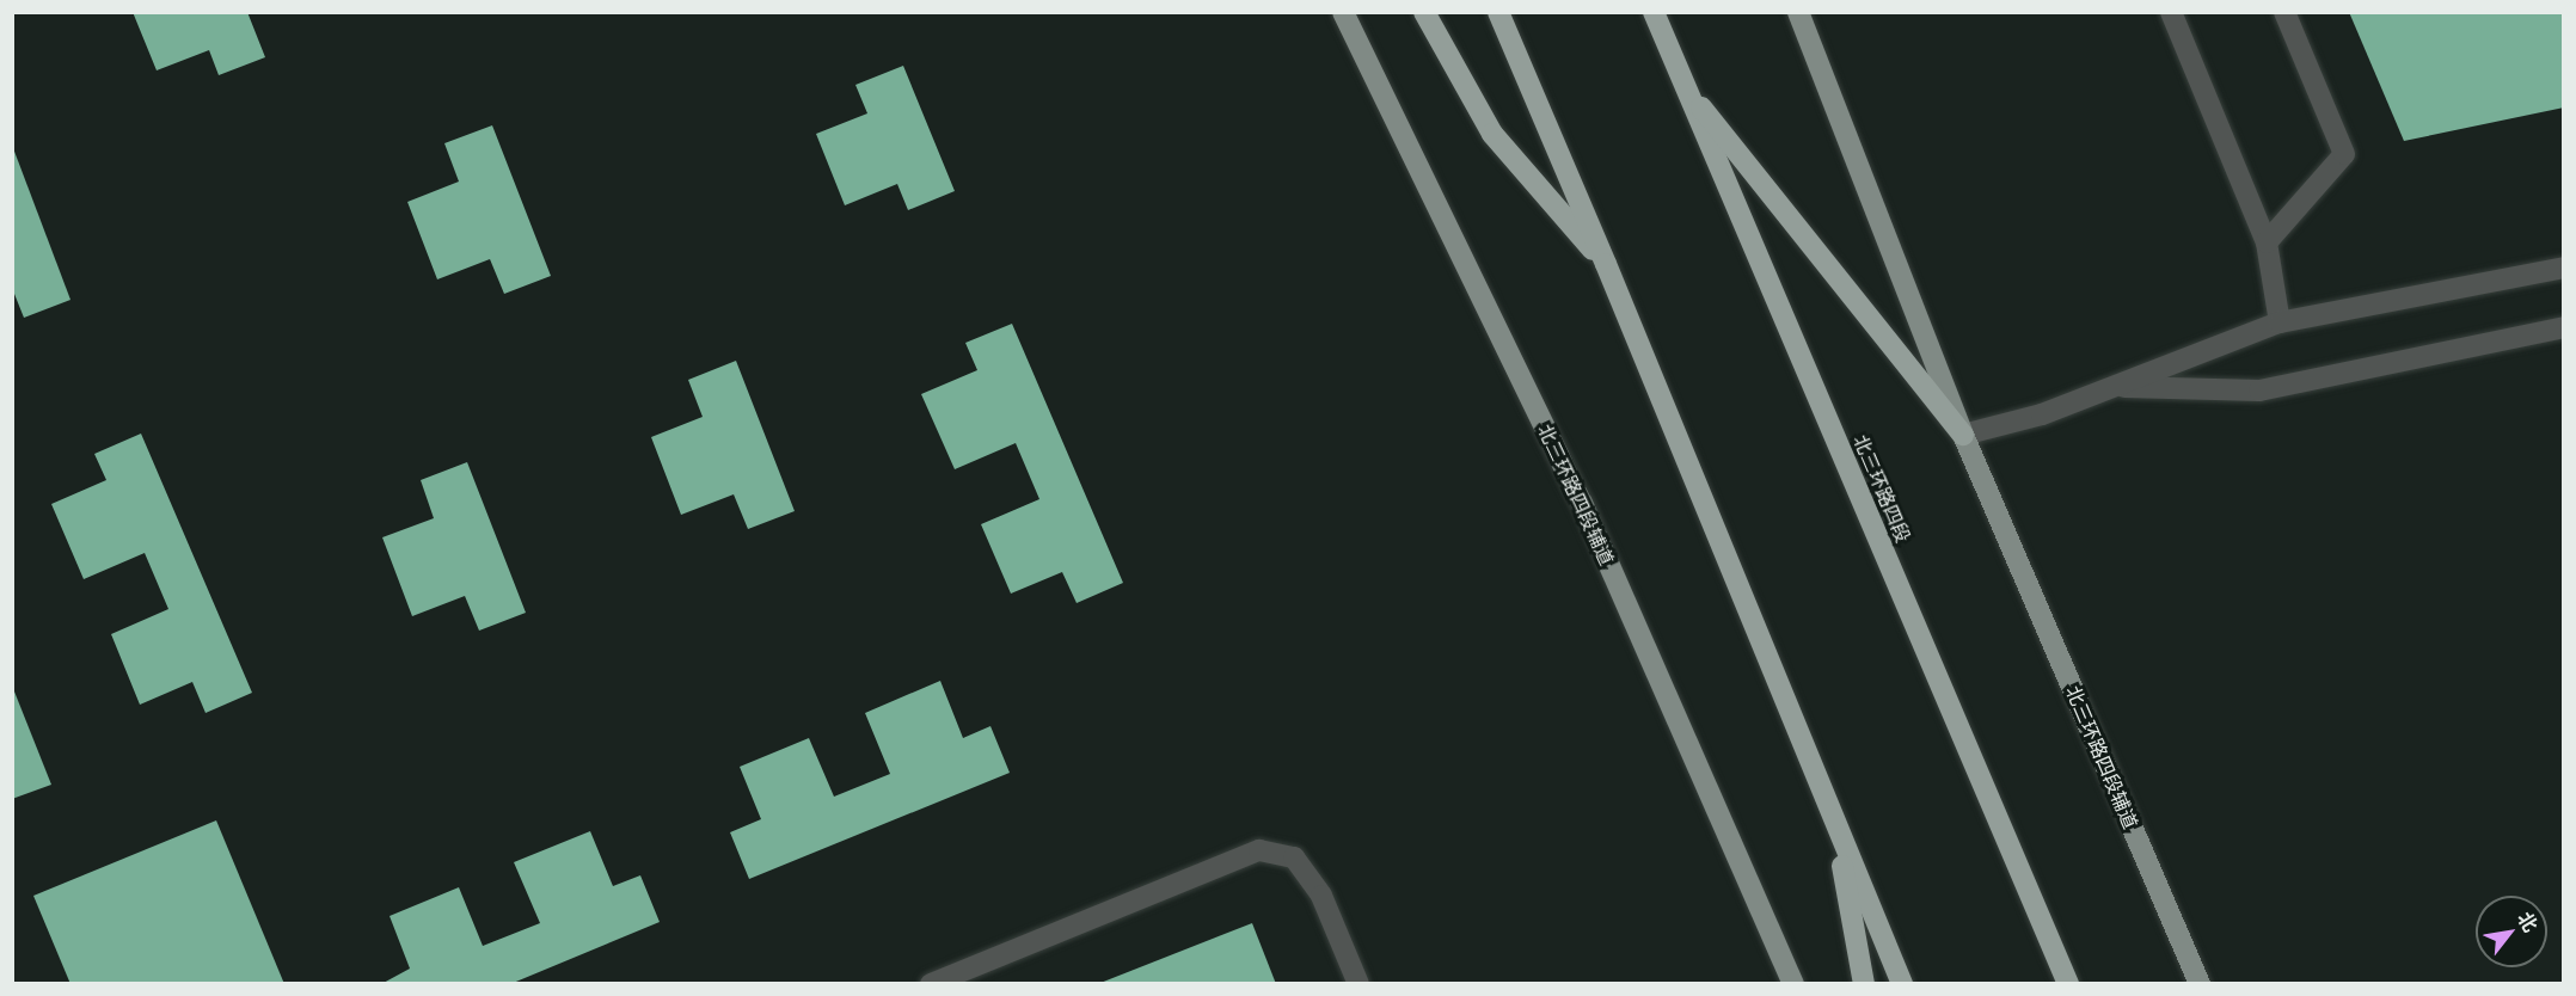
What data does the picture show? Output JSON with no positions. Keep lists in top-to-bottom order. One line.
{"streets":{"highway":["北三环路四段"],"main road":["北三环路四段辅道"]},"north":"top right"}
